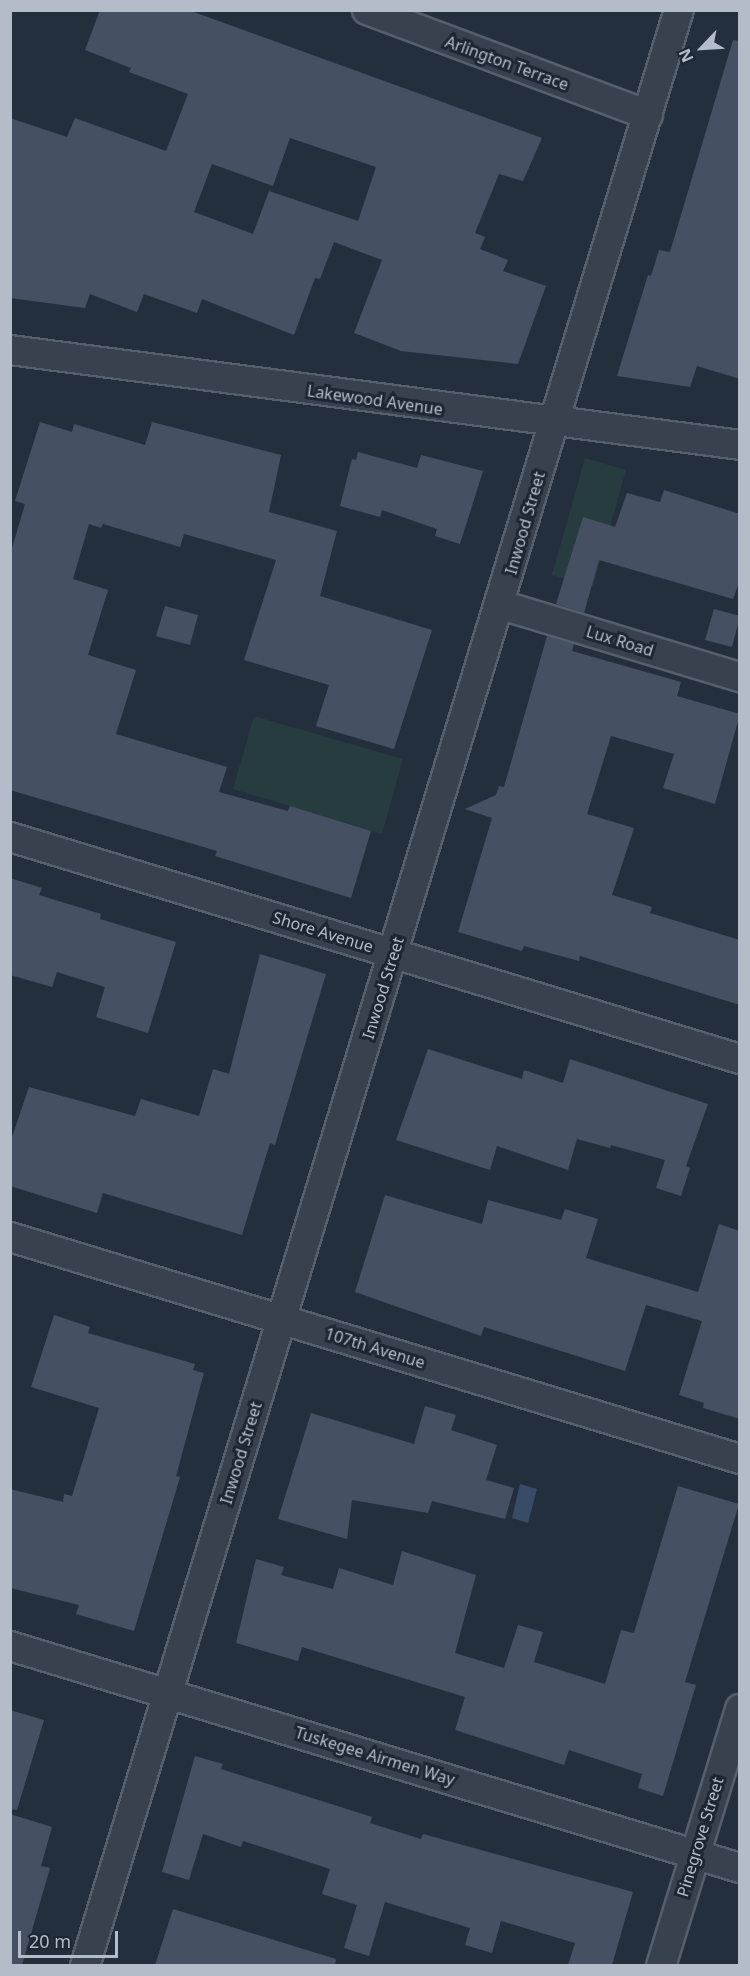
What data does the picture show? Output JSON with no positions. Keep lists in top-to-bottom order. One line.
{"streets":{"street":["Arlington Terrace","Lakewood Avenue","Inwood Street","Lux Road","Shore Avenue","107th Avenue","Tuskegee Airmen Way","Pinegrove Street"]},"crossings":[["Arlington Terrace","Inwood Street"],["Lakewood Avenue","Inwood Street"],["Inwood Street","Lux Road"],["Inwood Street","Shore Avenue"],["Inwood Street","107th Avenue"],["Inwood Street","Tuskegee Airmen Way"],["Tuskegee Airmen Way","Pinegrove Street"]],"scale_bar":"20 m","north":"bottom left"}
